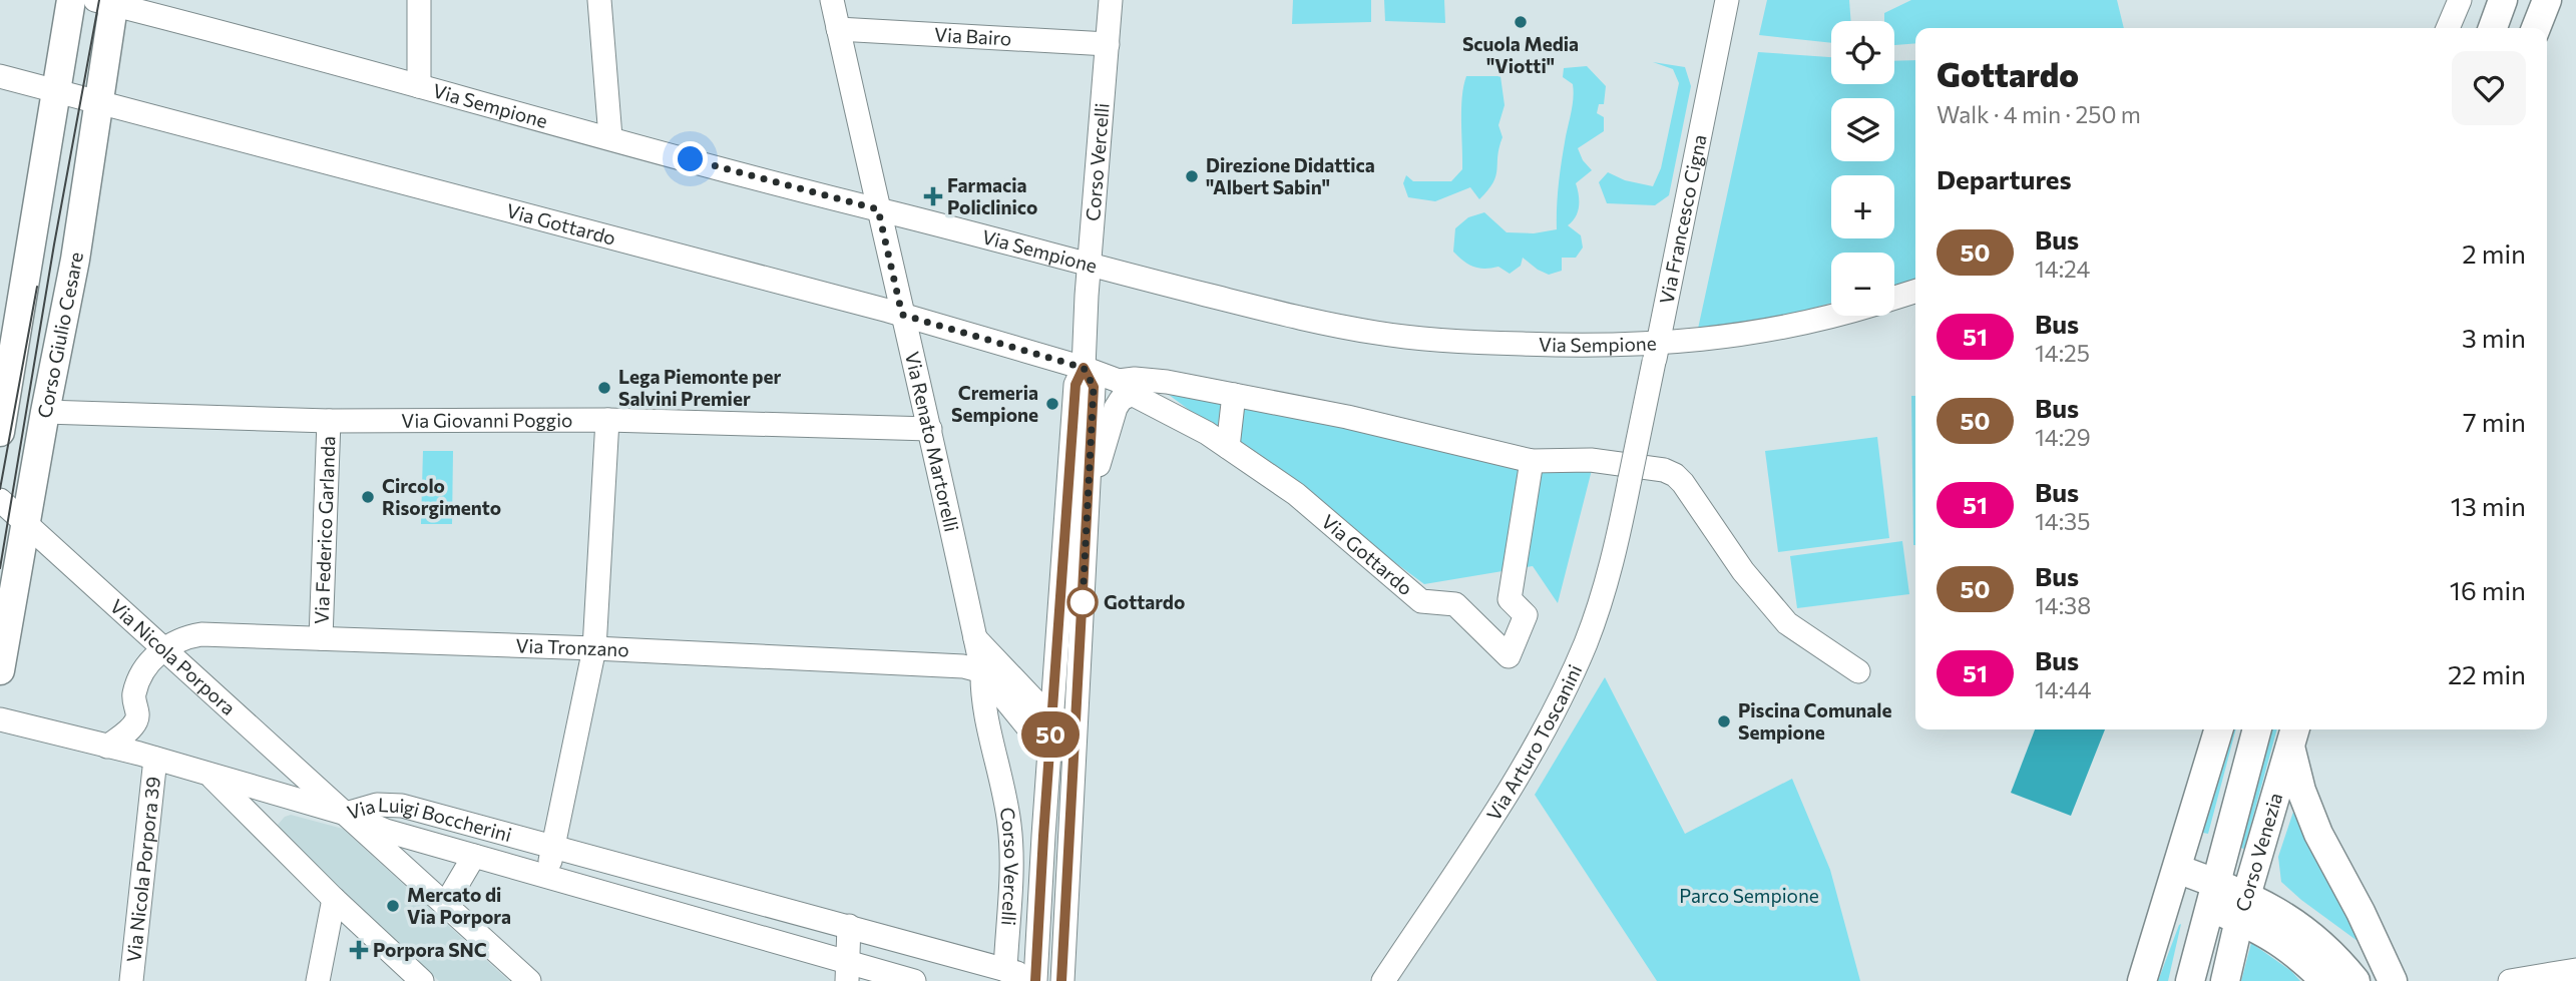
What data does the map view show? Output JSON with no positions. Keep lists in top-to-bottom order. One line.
{"streets":{"main road":["Corso Giulio Cesare","Corso Venezia"],"street":["Via Bairo","Via Sempione","Corso Vercelli","Via Francesco Cigna","Via Gottardo","Via Giovanni Poggio","Via Renato Martorelli","Via Federico Garlanda","Via Tronzano","Via Nicola Porpora","Via Arturo Toscanini","Via Luigi Boccherini","Via Nicola Porpora 39"]},"crossings":[["Via Bairo","Corso Vercelli"],["Via Bairo","Via Renato Martorelli"],["Via Sempione","Corso Vercelli"],["Via Sempione","Via Francesco Cigna"],["Via Sempione","Corso Giulio Cesare"],["Via Sempione","Via Renato Martorelli"],["Corso Vercelli","Via Gottardo"],["Corso Vercelli","Via Renato Martorelli"],["Corso Vercelli","Via Luigi Boccherini"],["Via Francesco Cigna","Via Arturo Toscanini"],["Via Gottardo","Corso Giulio Cesare"],["Via Gottardo","Via Renato Martorelli"],["Corso Giulio Cesare","Via Giovanni Poggio"],["Corso Giulio Cesare","Via Nicola Porpora"],["Via Giovanni Poggio","Via Renato Martorelli"],["Via Giovanni Poggio","Via Federico Garlanda"],["Via Renato Martorelli","Via Tronzano"],["Via Federico Garlanda","Via Tronzano"],["Via Tronzano","Via Nicola Porpora"],["Via Nicola Porpora","Via Luigi Boccherini"],["Via Nicola Porpora","Via Nicola Porpora 39"]],"parks":["Parco Sempione"],"places":{"other":["Scuola Media \"Viotti\"","Direzione Didattica \"Albert Sabin\"","Lega Piemonte per Salvini Premier","Cremeria Sempione","Circolo Risorgimento","Gottardo","Piscina Comunale Sempione","Mercato di Via Porpora"],"health":["Farmacia Policlinico","Porpora SNC"]},"lines":["bus line 50"],"page":{"on_map":"50","map_buttons":["+","−"],"heading":[["Gottardo","Walk · 4 min · 250 m"],"Departures"],"list":[{"mark":"50","name":"Bus","note":"14:24","value":"2 min"},{"mark":"51","name":"Bus","note":"14:25","value":"3 min"},{"mark":"50","name":"Bus","note":"14:29","value":"7 min"},{"mark":"51","name":"Bus","note":"14:35","value":"13 min"},{"mark":"50","name":"Bus","note":"14:38","value":"16 min"},{"mark":"51","name":"Bus","note":"14:44","value":"22 min"}]}}
